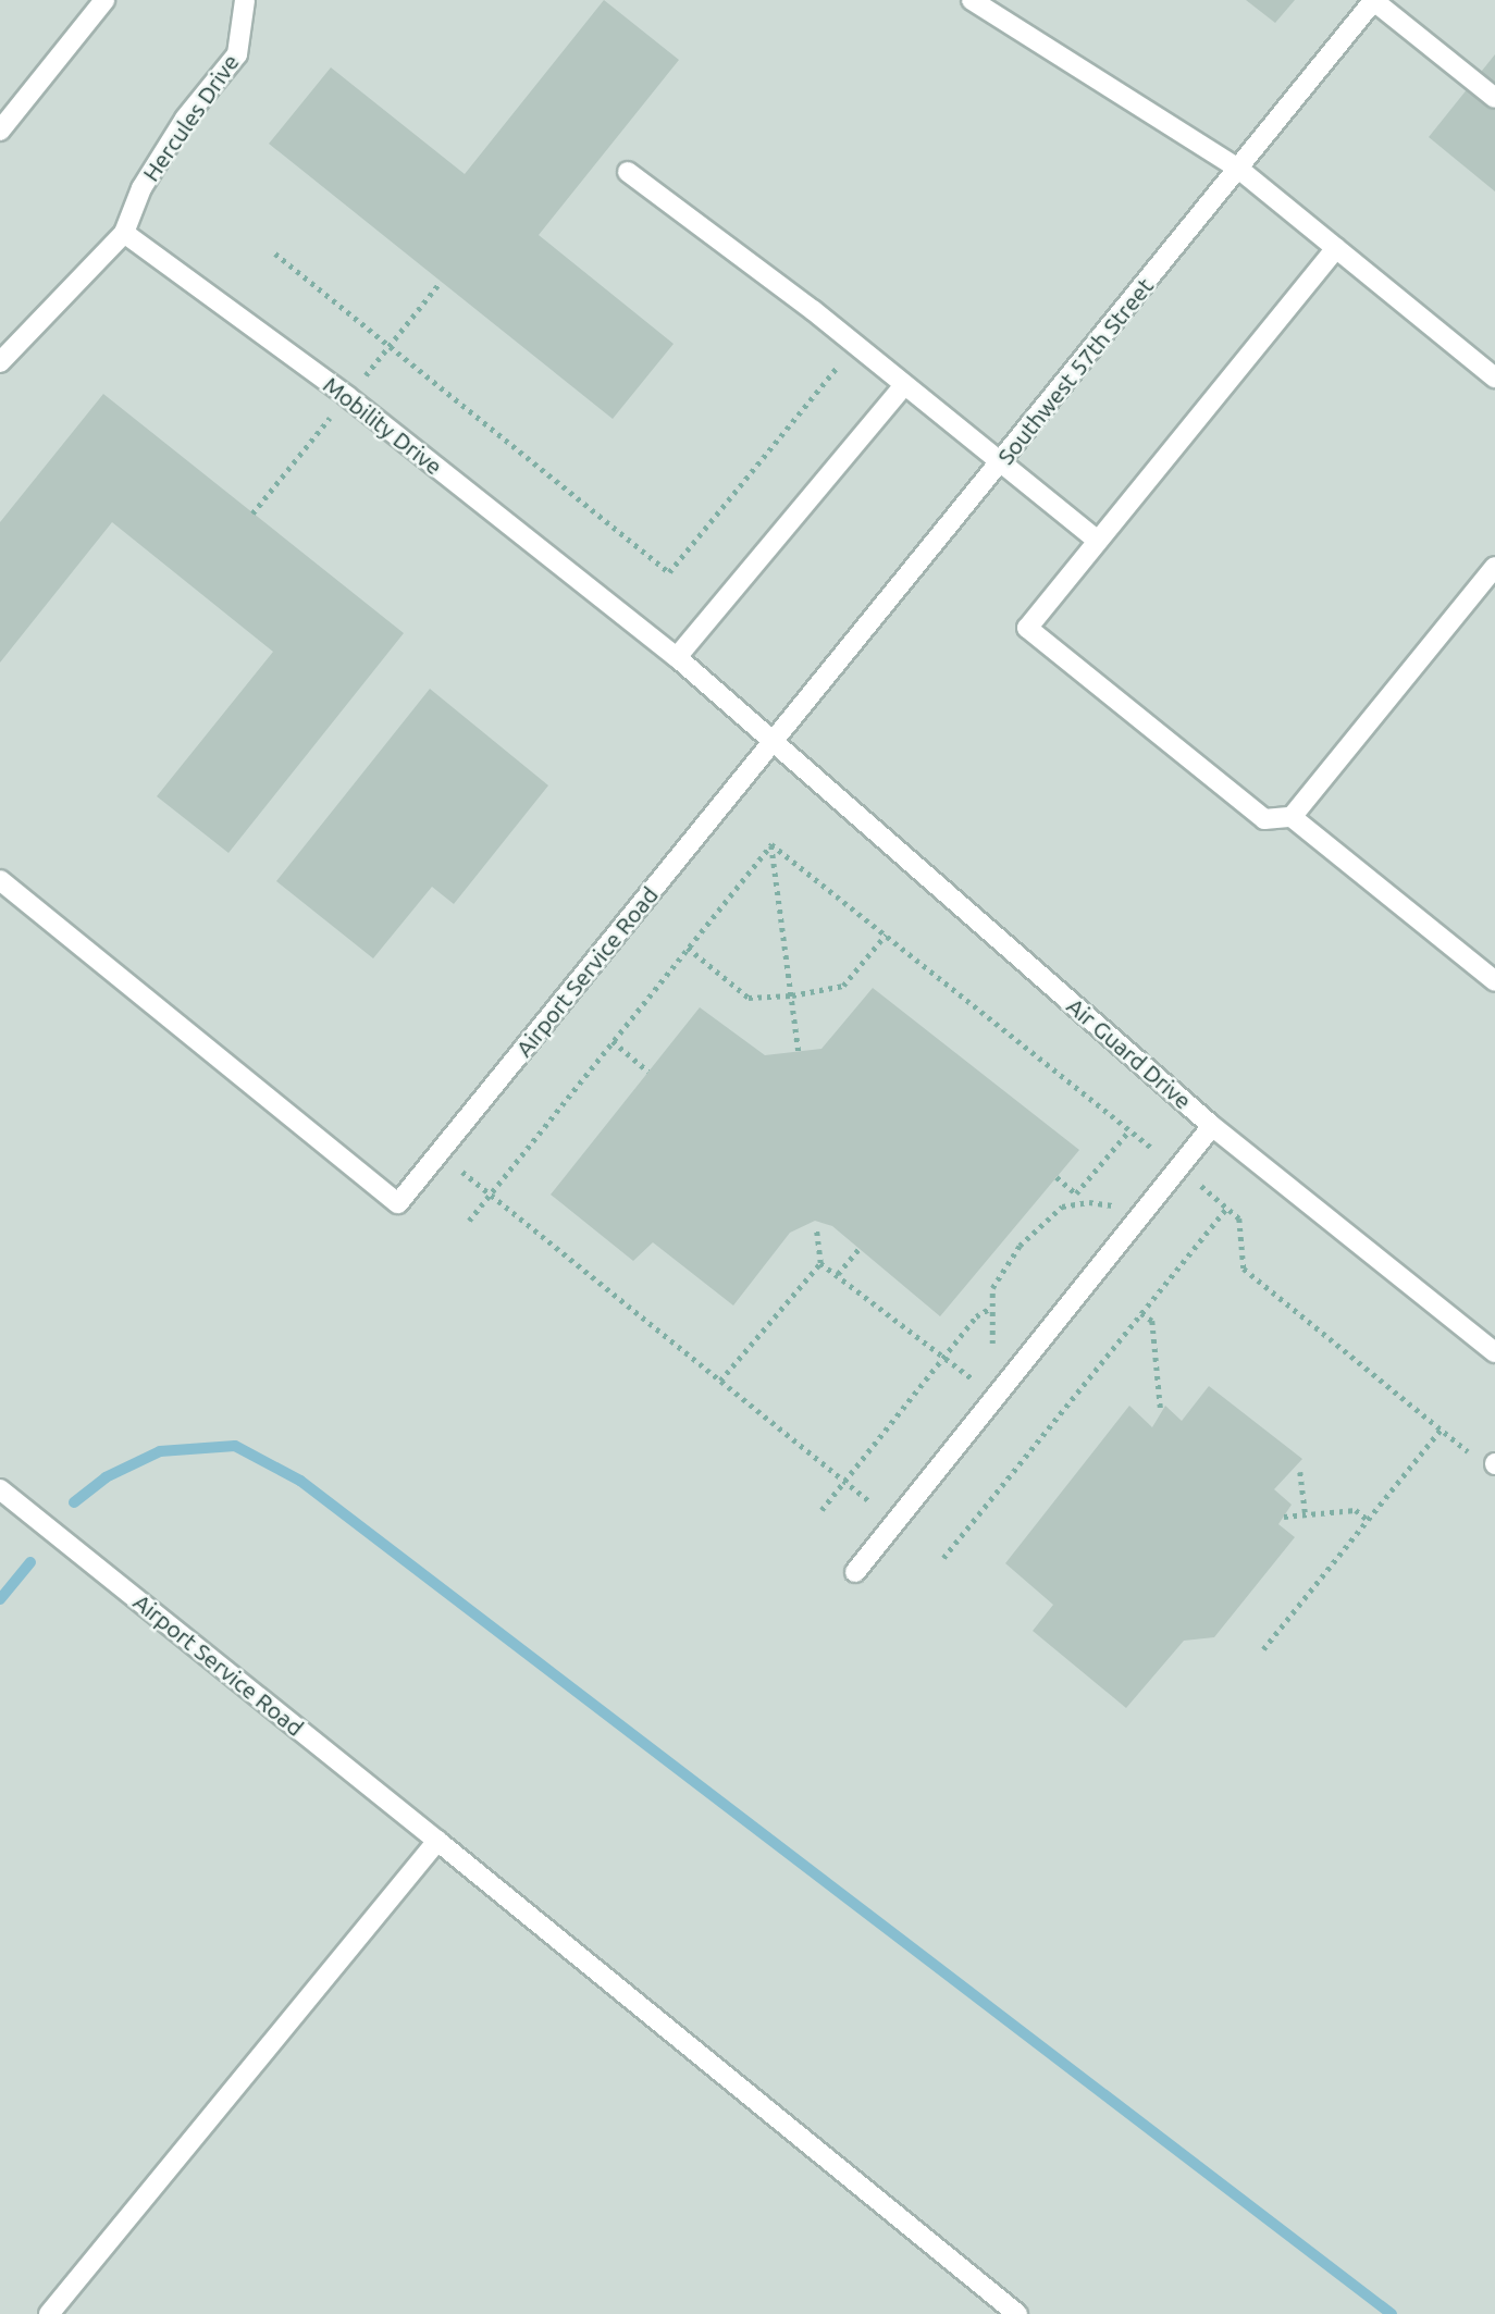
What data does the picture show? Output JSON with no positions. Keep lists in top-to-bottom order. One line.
{"streets":{"lane":["Hercules Drive","Southwest 57th Street","Mobility Drive","Airport Service Road","Air Guard Drive"]},"crossings":[["Hercules Drive","Mobility Drive"],["Southwest 57th Street","Mobility Drive"],["Southwest 57th Street","Airport Service Road"],["Southwest 57th Street","Air Guard Drive"],["Mobility Drive","Airport Service Road"],["Mobility Drive","Air Guard Drive"],["Airport Service Road","Air Guard Drive"]]}
